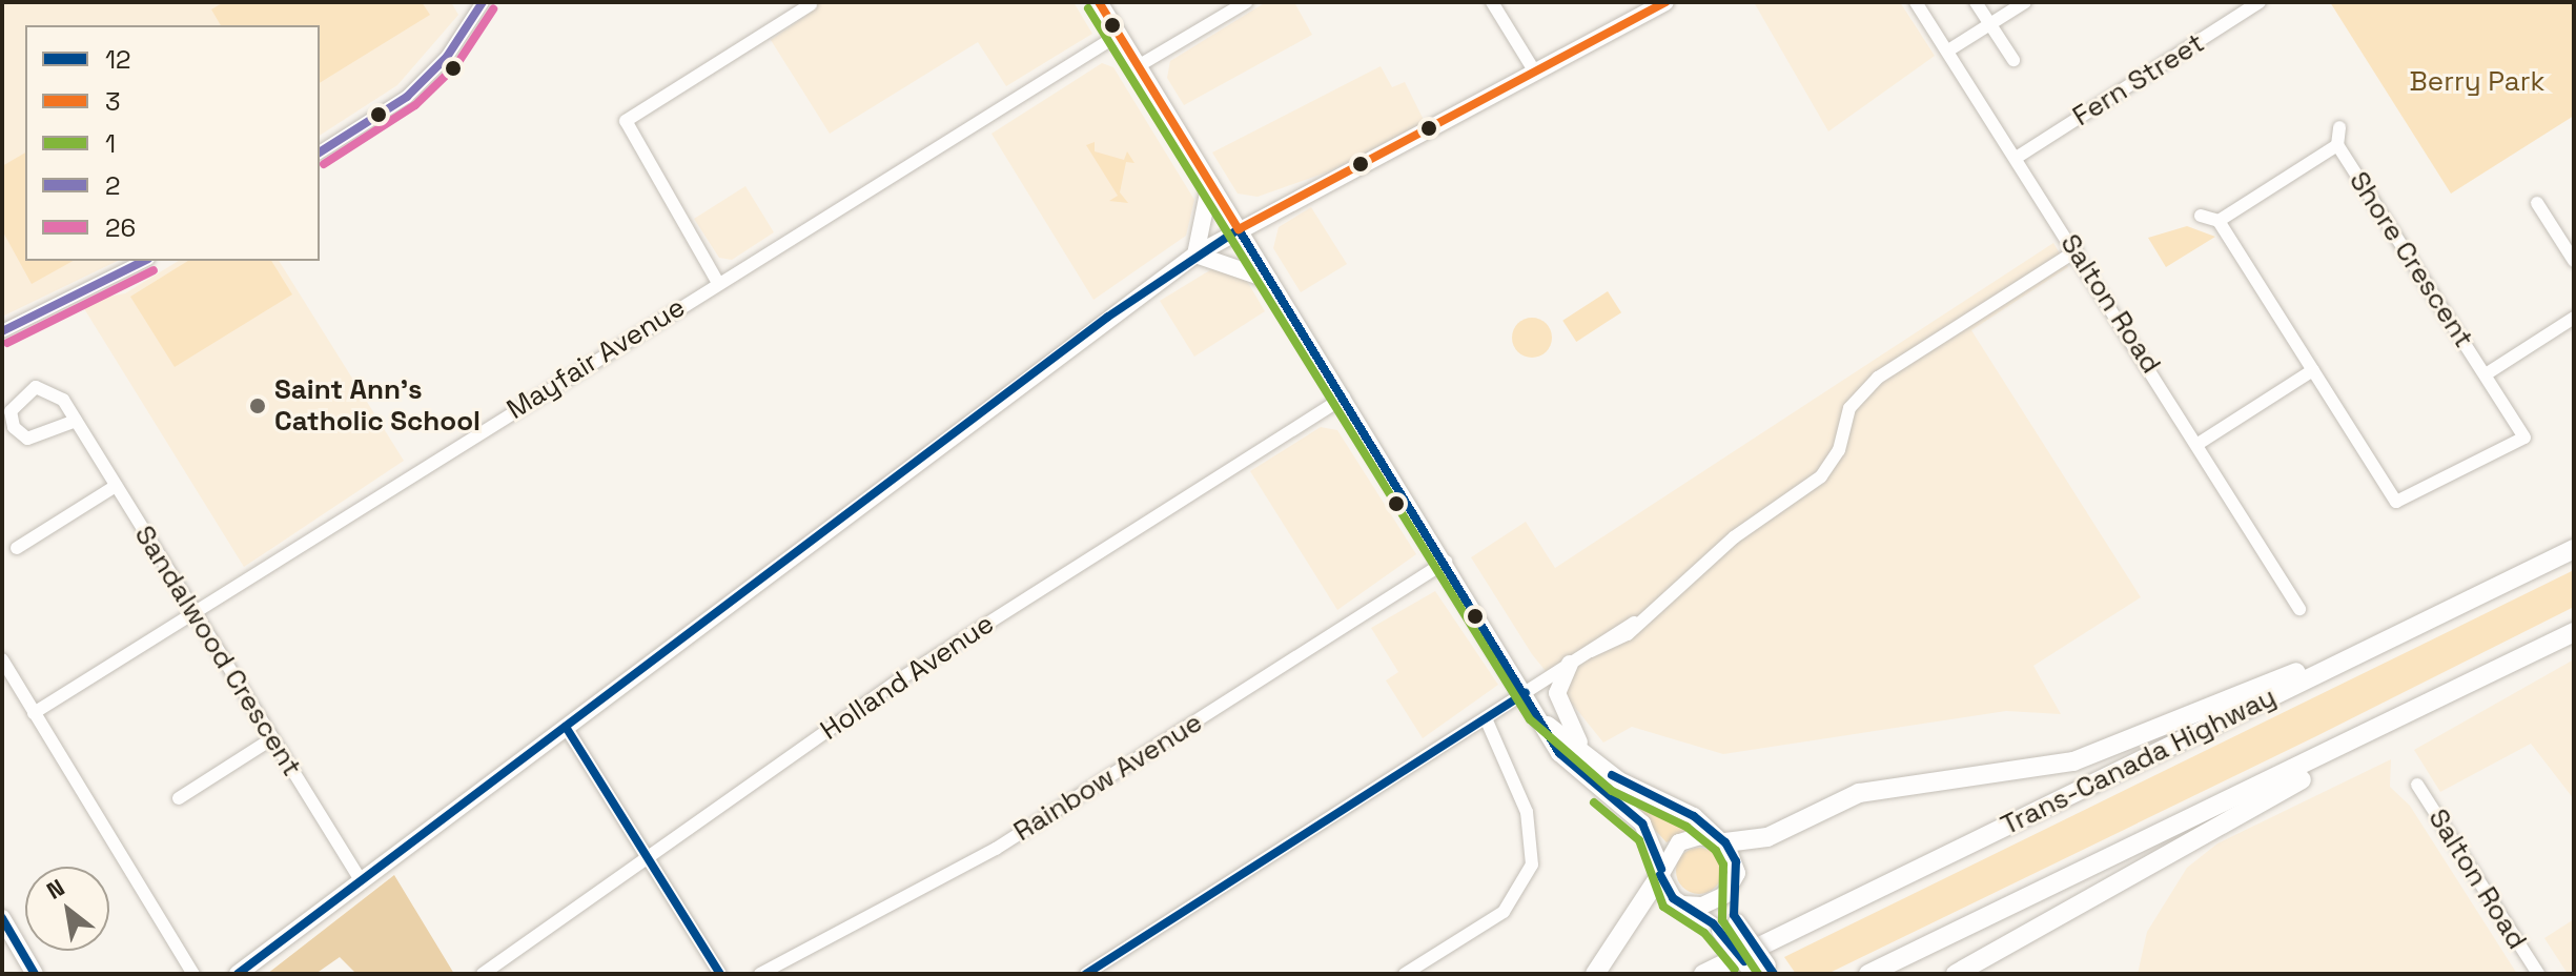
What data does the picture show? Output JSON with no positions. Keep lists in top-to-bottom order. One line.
{"streets":{"highway":["Trans-Canada Highway"],"street":["Fern Street","Shore Crescent","Salton Road","Mayfair Avenue","Sandalwood Crescent","Holland Avenue","Rainbow Avenue"]},"crossings":[["Fern Street","Salton Road"],["Mayfair Avenue","Sandalwood Crescent"]],"parks":["Berry Park"],"places":["Saint Ann's Catholic School"],"lines":["transit line 3","transit line 2","transit line 1","transit line 26","transit line 12"],"legend":["12","3","1","2","26"],"north":"top left"}
